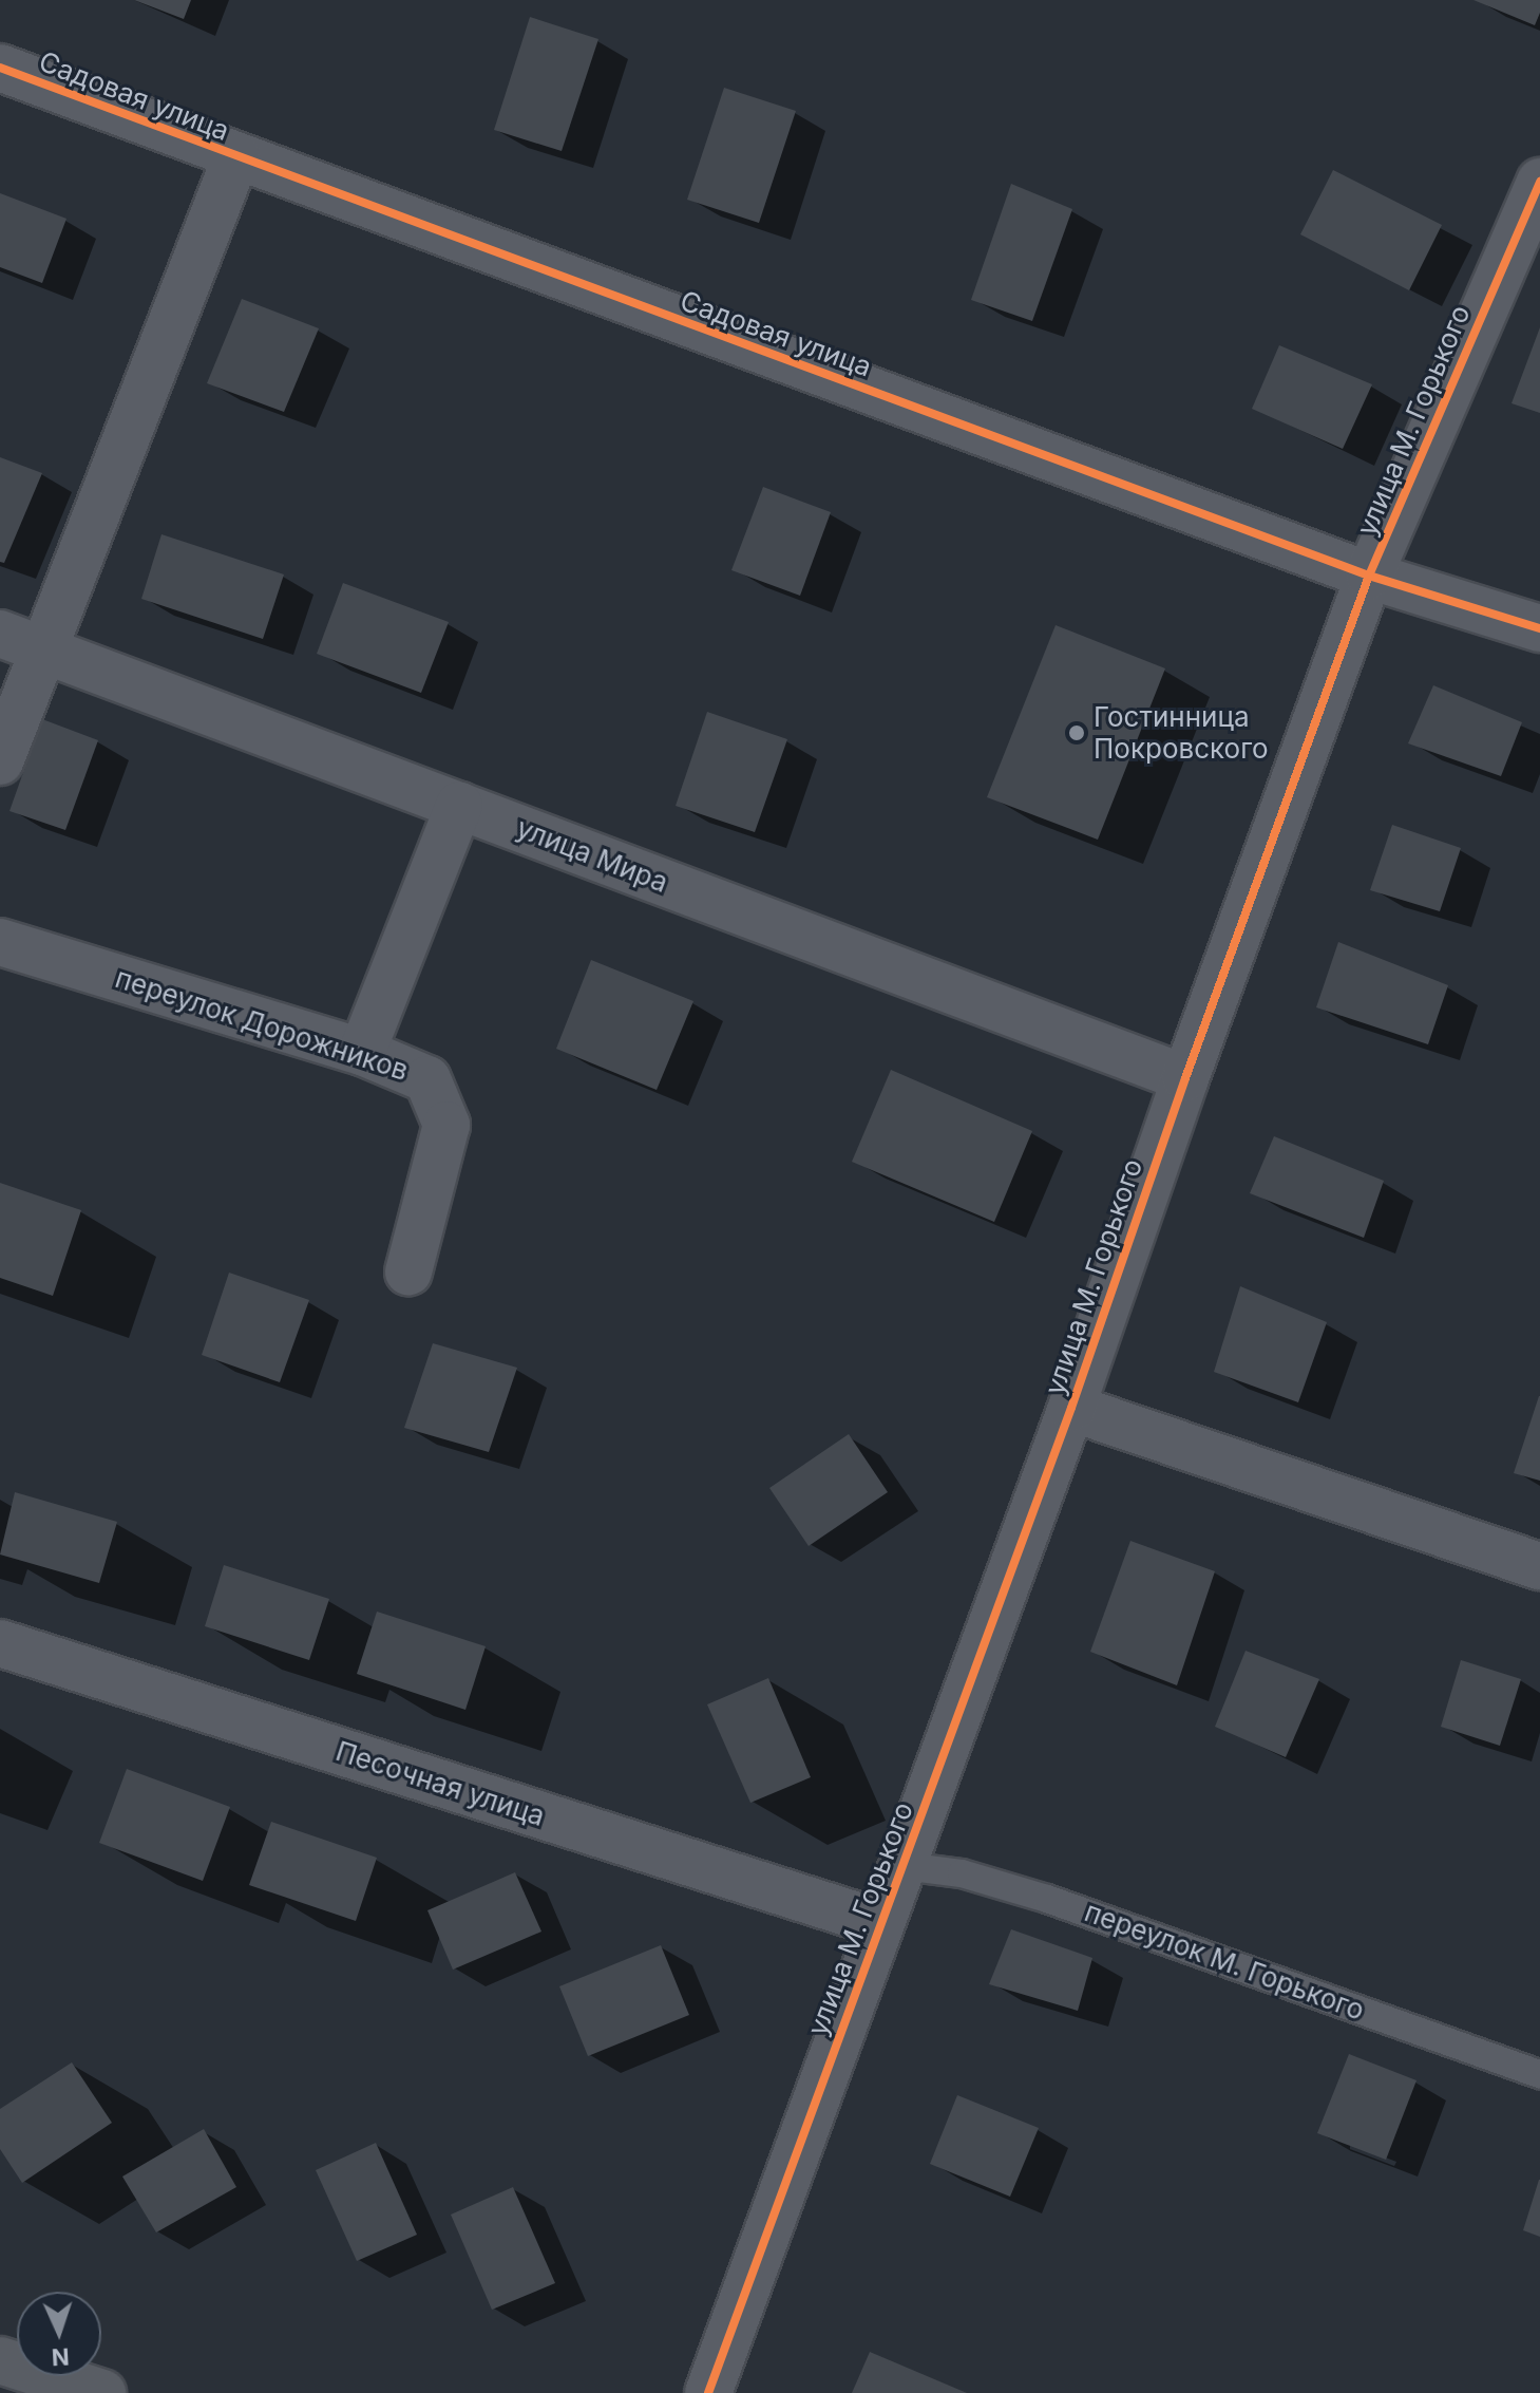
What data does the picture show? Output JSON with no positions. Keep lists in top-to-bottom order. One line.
{"streets":{"street":["Садовая улица","улица М. Горького","улица Мира","переулок Дорожников","Песочная улица"],"lane":["переулок М. Горького"]},"crossings":[["Садовая улица","улица М. Горького"],["улица М. Горького","улица Мира"],["улица М. Горького","Песочная улица"],["улица М. Горького","переулок М. Горького"]],"places":["Гостинница Покровского"],"north":"bottom"}
